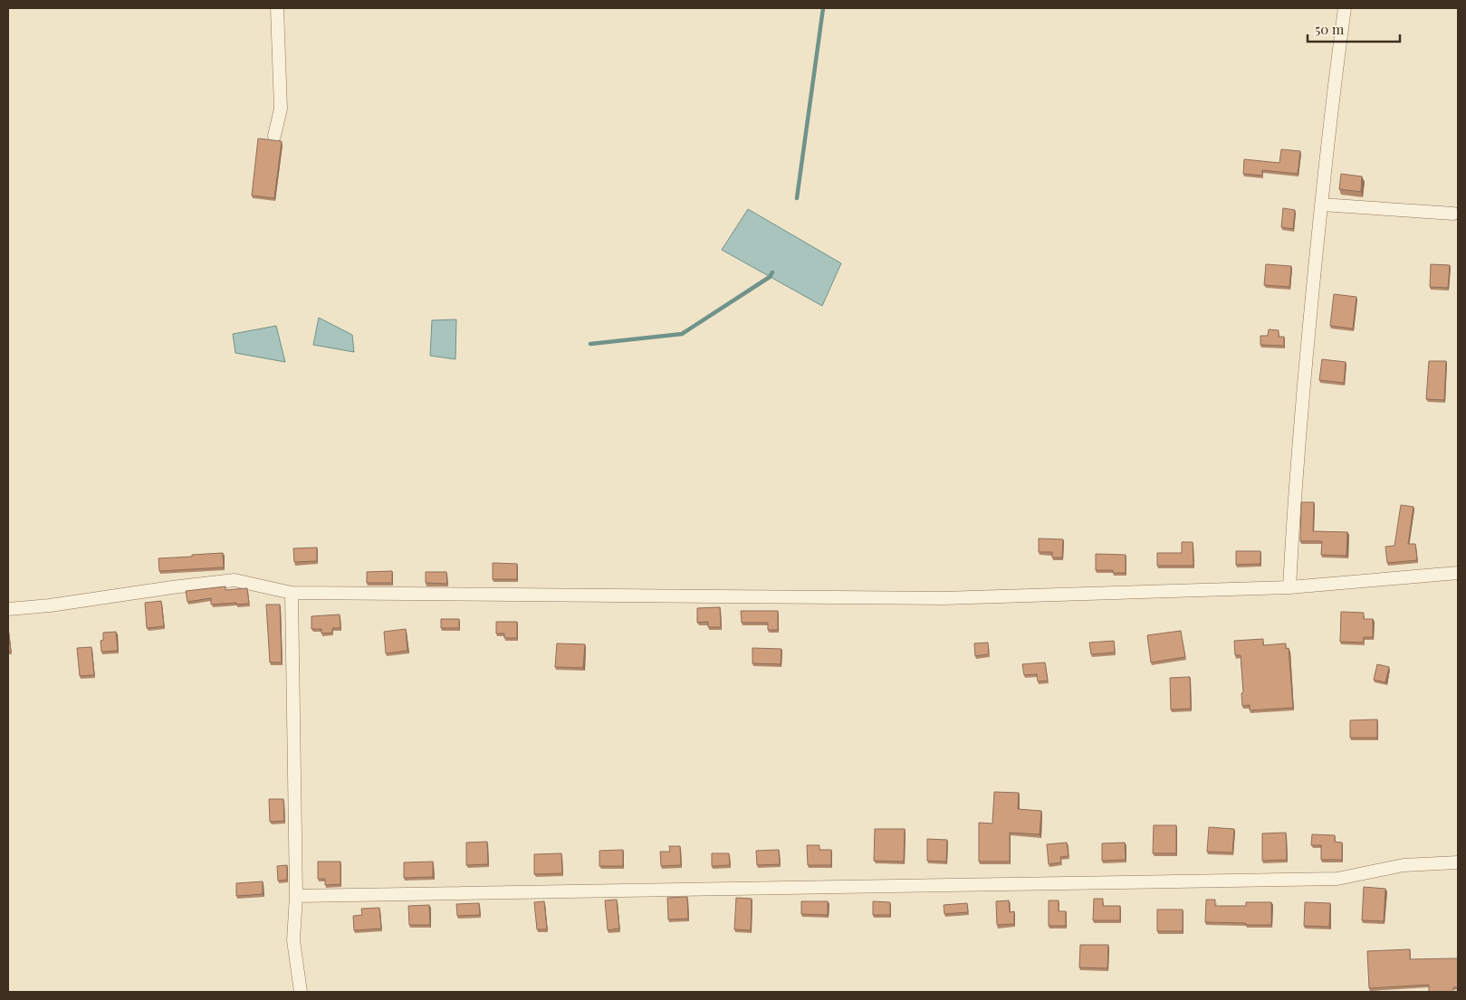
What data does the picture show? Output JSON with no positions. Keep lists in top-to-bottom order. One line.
{"scale_bar":"50 m"}
